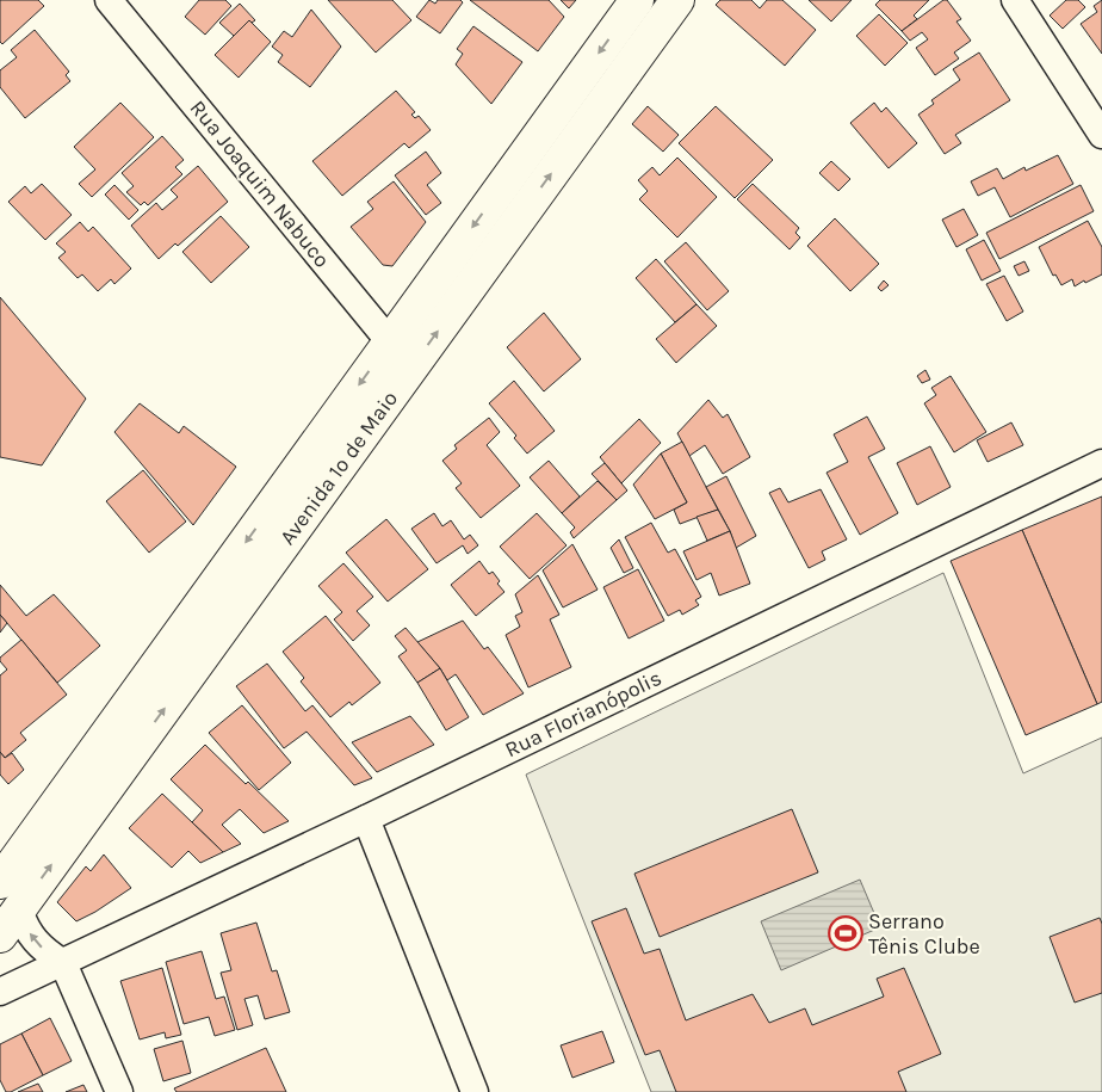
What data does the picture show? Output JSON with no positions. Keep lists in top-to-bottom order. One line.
{"streets":{"main road":["Avenida 1º de Maio"],"street":["Rua Joaquim Nabuco","Rua Florianópolis"]},"crossings":[["Rua Joaquim Nabuco","Avenida 1º de Maio"]],"places":{"sports":["Serrano Tênis Clube"]}}
